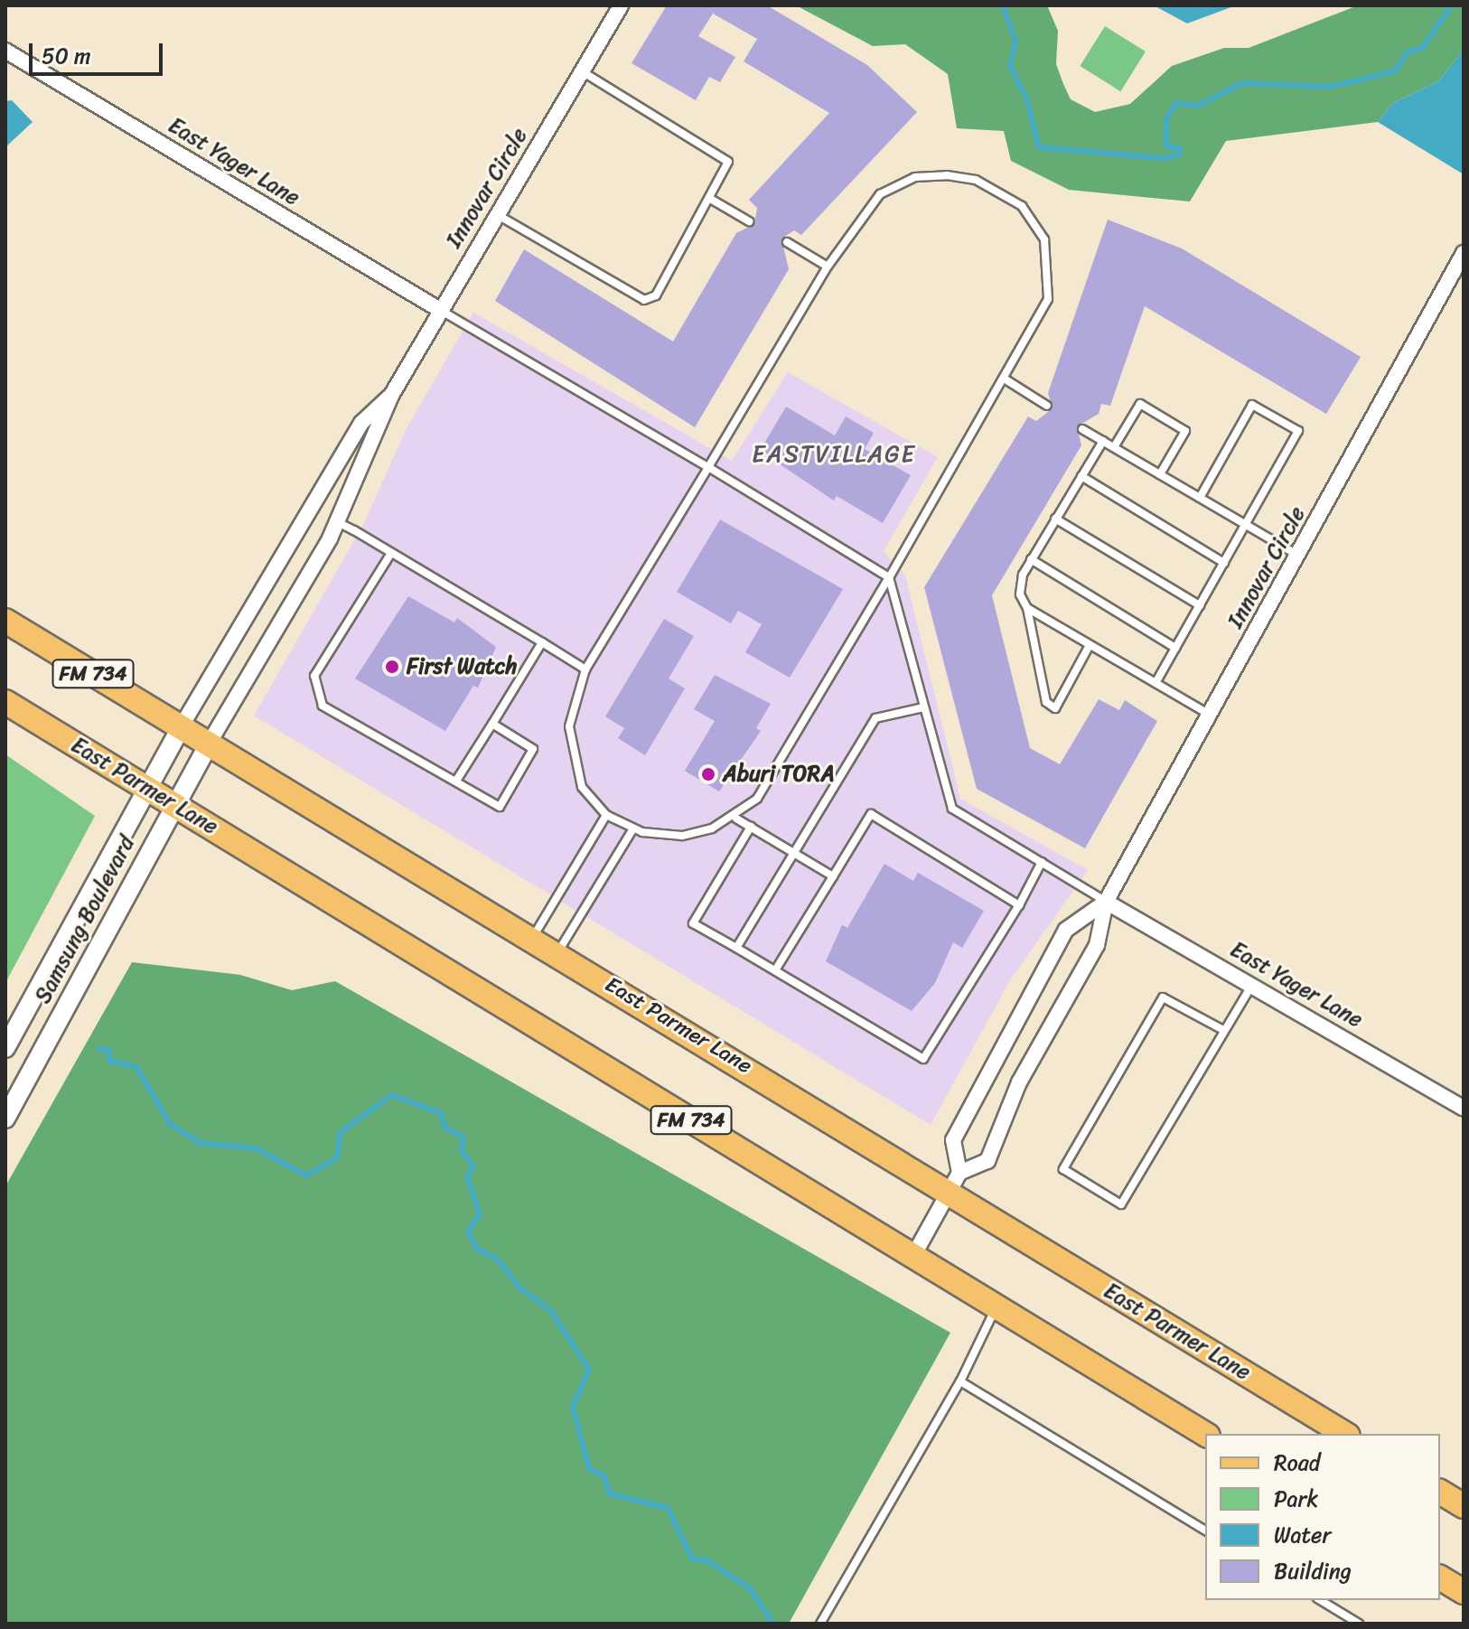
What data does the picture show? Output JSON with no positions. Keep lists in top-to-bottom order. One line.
{"streets":{"main road":["FM 734","East Parmer Lane"],"street":["East Yager Lane","Innovar Circle","Samsung Boulevard"]},"crossings":[["East Yager Lane","Innovar Circle"],["Innovar Circle","East Parmer Lane"],["Innovar Circle","Samsung Boulevard"],["East Parmer Lane","Samsung Boulevard"]],"districts":["EASTVILLAGE"],"places":["First Watch","Aburi TORA"],"legend":["Road","Park","Water","Building"],"scale_bar":"50 m"}
